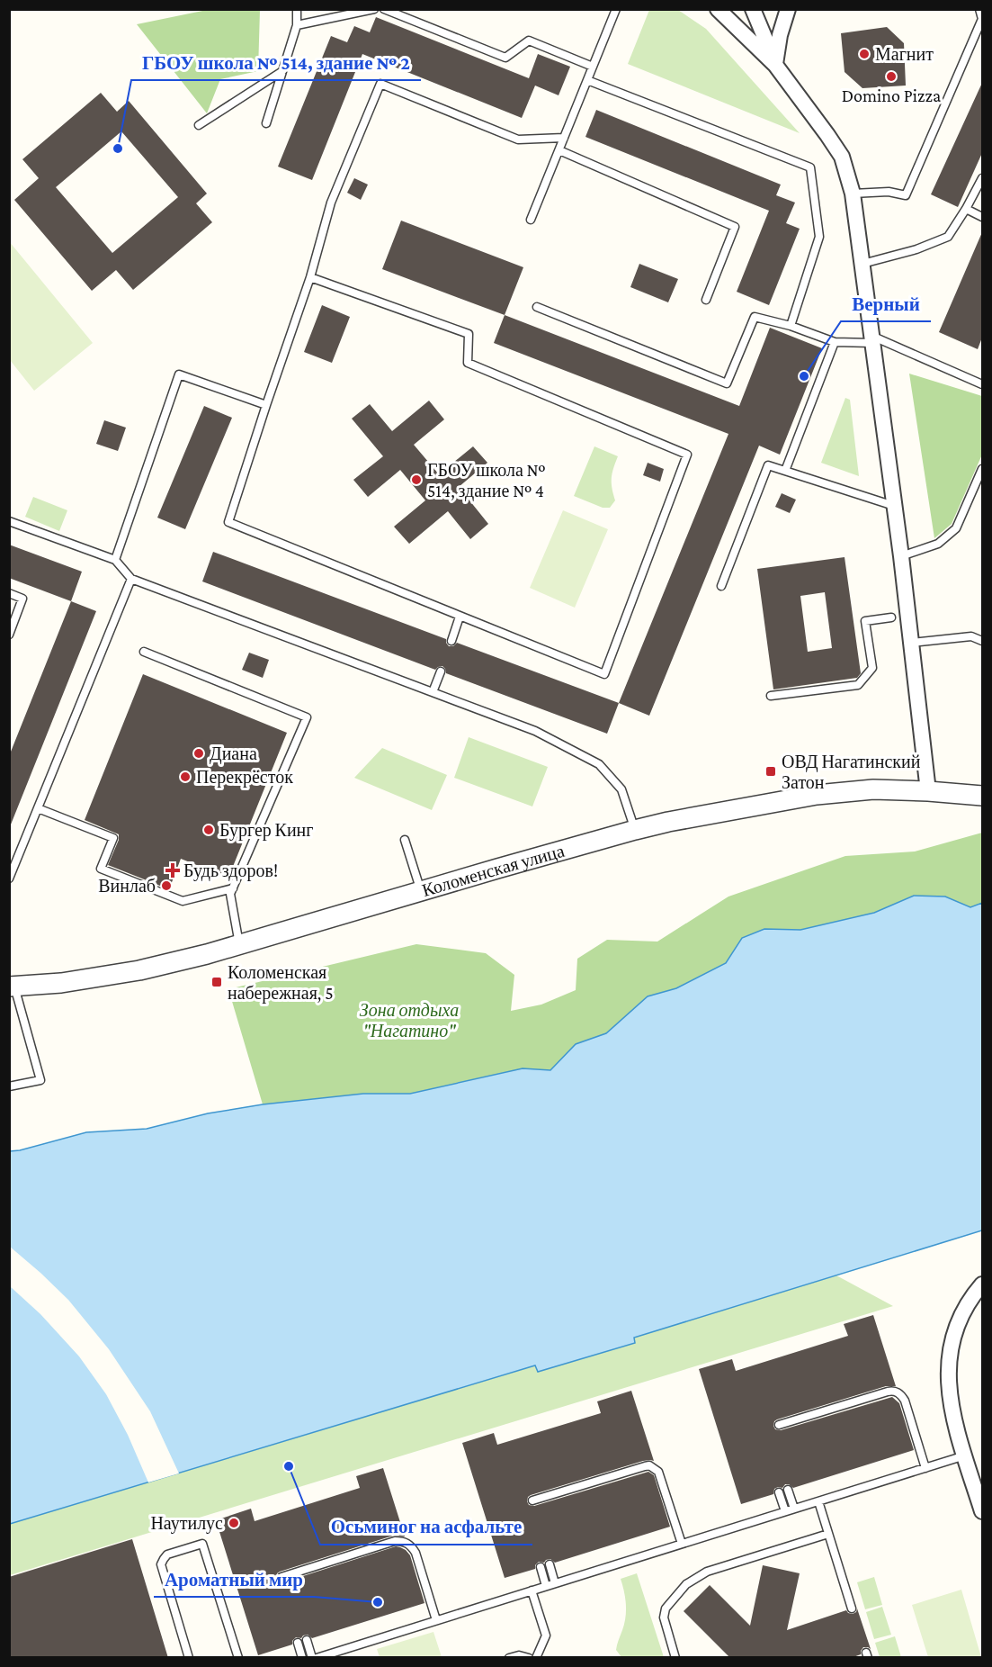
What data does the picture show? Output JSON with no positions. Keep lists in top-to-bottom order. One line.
{"streets":{"street":["Коломенская улица"]},"parks":["Зона отдыха \"Нагатино\""],"places":{"other":["Магнит","Domino Pizza","ГБОУ школа № 514, здание № 2","Верный","ГБОУ школа № 514, здание № 4","Диана","Перекрёсток","Бургер Кинг","Винлаб","Осьминог на асфальте","Наутилус","Ароматный мир"],"transit":["ОВД Нагатинский Затон","Коломенская набережная, 5"],"health":["Будь здоров!"]}}
